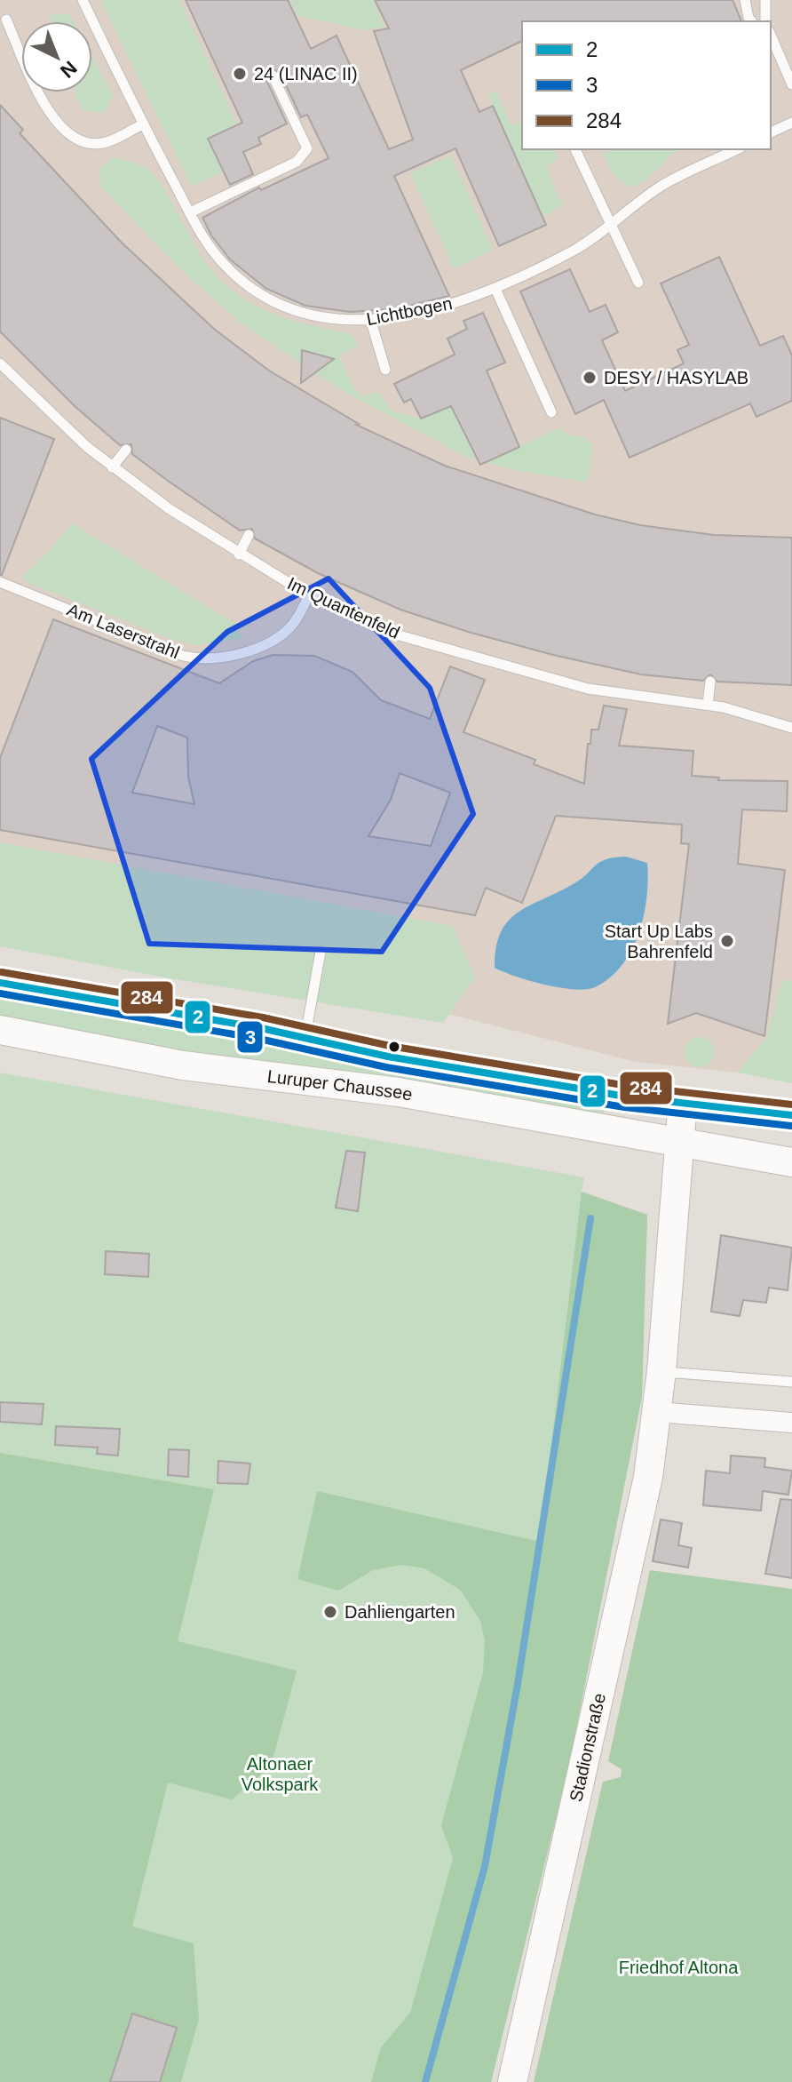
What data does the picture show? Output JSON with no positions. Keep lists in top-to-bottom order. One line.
{"streets":{"main road":["Luruper Chaussee","Stadionstraße"],"lane":["Lichtbogen","Im Quantenfeld","Am Laserstrahl"]},"crossings":[["Im Quantenfeld","Am Laserstrahl"],["Luruper Chaussee","Stadionstraße"]],"parks":["Altonaer Volkspark","Friedhof Altona"],"places":["24 (LINAC II)","DESY / HASYLAB","Start Up Labs Bahrenfeld","Dahliengarten"],"lines":["transit line 284","transit line 2","transit line 3"],"legend":["2","3","284"],"north":"bottom right"}
